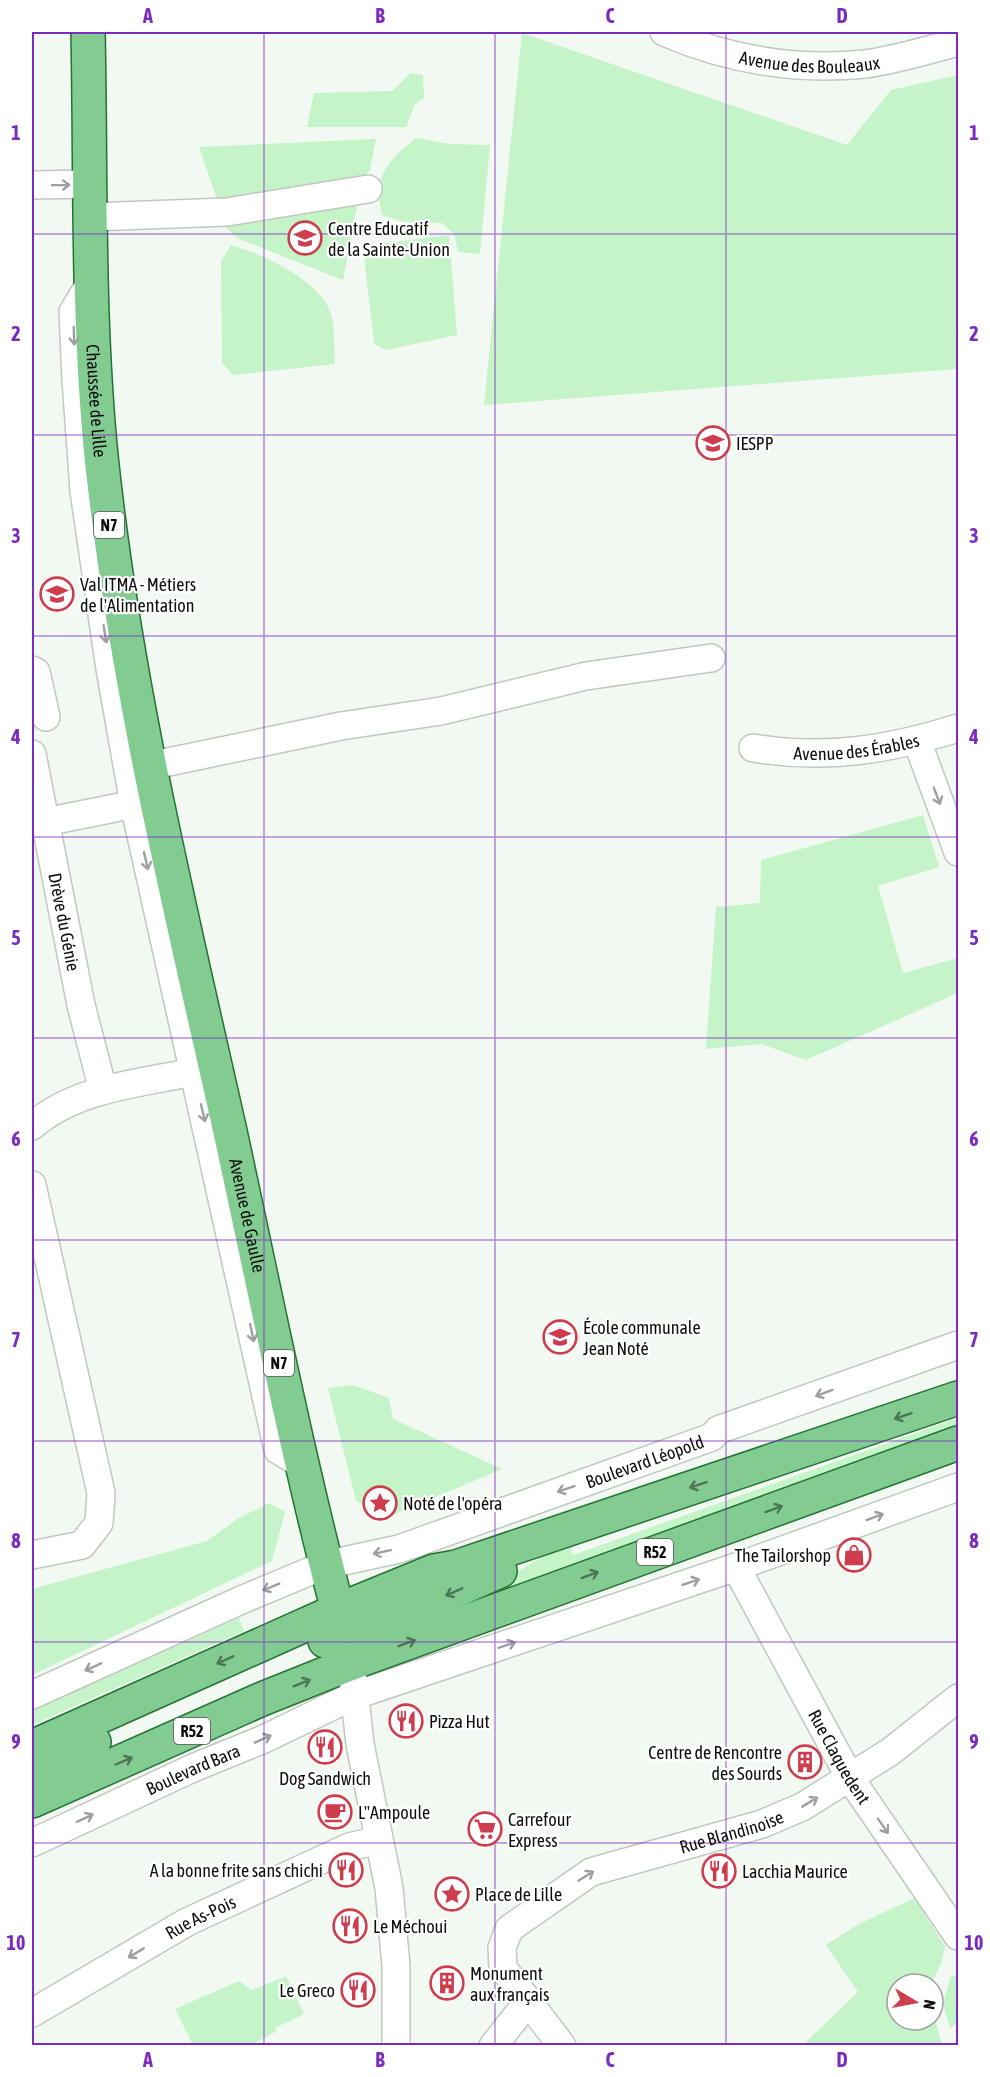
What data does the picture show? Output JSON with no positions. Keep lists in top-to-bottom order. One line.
{"streets":{"main road":["Chaussée de Lille","N7","Avenue de Gaulle","R52","Boulevard Bara"],"street":["Avenue des Bouleaux","Avenue des Érables","Drève du Génie","Boulevard Léopold","Rue Claquedent","Rue Blandinoise","Rue As-Pois"]},"crossings":[["Chaussée de Lille","Avenue de Gaulle"],["Avenue de Gaulle","Boulevard Léopold"],["Avenue de Gaulle","R52"],["Avenue de Gaulle","Boulevard Bara"],["R52","Boulevard Bara"],["Rue Claquedent","Rue Blandinoise"]],"one_way":["Rue Claquedent","Rue Blandinoise","Rue As-Pois"],"places":{"school or university":["Centre Educatif de la Sainte-Union","IESPP","Val ITMA - Métiers de l'Alimentation","École communale Jean Noté"],"place":["Noté de l'opéra","Place de Lille"],"shop":["The Tailorshop"],"restaurant":["Pizza Hut","Dog Sandwich","A la bonne frite sans chichi","Lacchia Maurice","Le Méchoui","Le Greco"],"building":["Centre de Rencontre des Sourds","Monument aux français"],"cafe":["L\"Ampoule"],"supermarket":["Carrefour Express"]},"north":"right","grid":{"columns":["A","B","C","D"],"rows":["1","2","3","4","5","6","7","8","9","10"]}}
